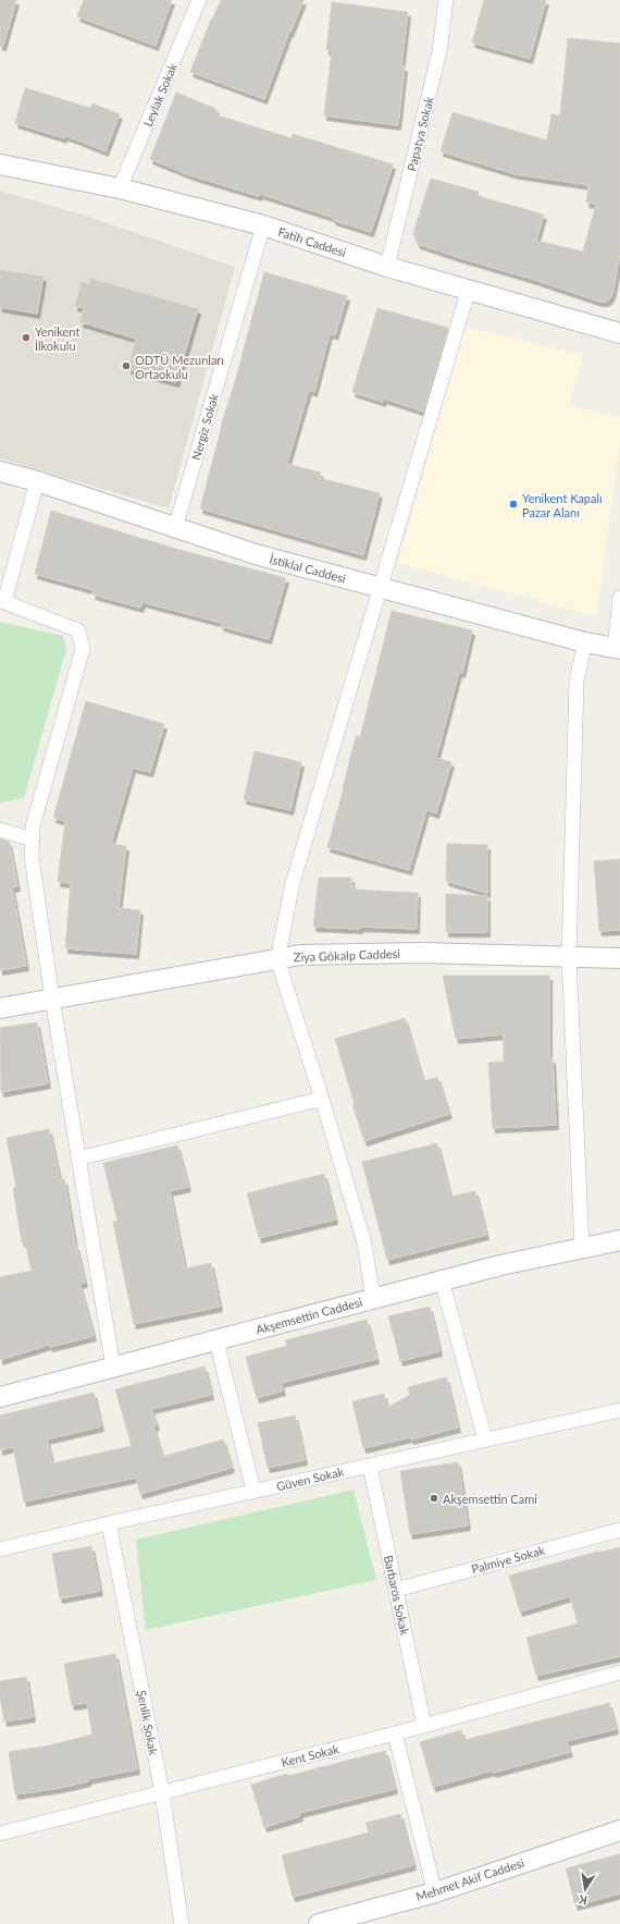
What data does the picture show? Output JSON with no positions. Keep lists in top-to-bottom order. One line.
{"streets":{"street":["Leylak Sokak","Papatya Sokak","Fatih Caddesi","Nergiz Sokak","İstiklal Caddesi","Ziya Gökalp Caddesi","Akşemsettin Caddesi","Güven Sokak","Palmiye Sokak","Barbaros Sokak","Şenlik Sokak","Kent Sokak","Mehmet Akif Caddesi"]},"crossings":[["Leylak Sokak","Fatih Caddesi"],["Papatya Sokak","Fatih Caddesi"],["Fatih Caddesi","Nergiz Sokak"],["Nergiz Sokak","İstiklal Caddesi"],["Güven Sokak","Barbaros Sokak"],["Güven Sokak","Şenlik Sokak"],["Palmiye Sokak","Barbaros Sokak"],["Barbaros Sokak","Kent Sokak"],["Şenlik Sokak","Kent Sokak"]],"places":["Yenikent İlkokulu","ODTÜ Mezunları Ortaokulu","Yenikent Kapalı Pazar Alanı","Akşemsettin Cami"],"north":"bottom"}
